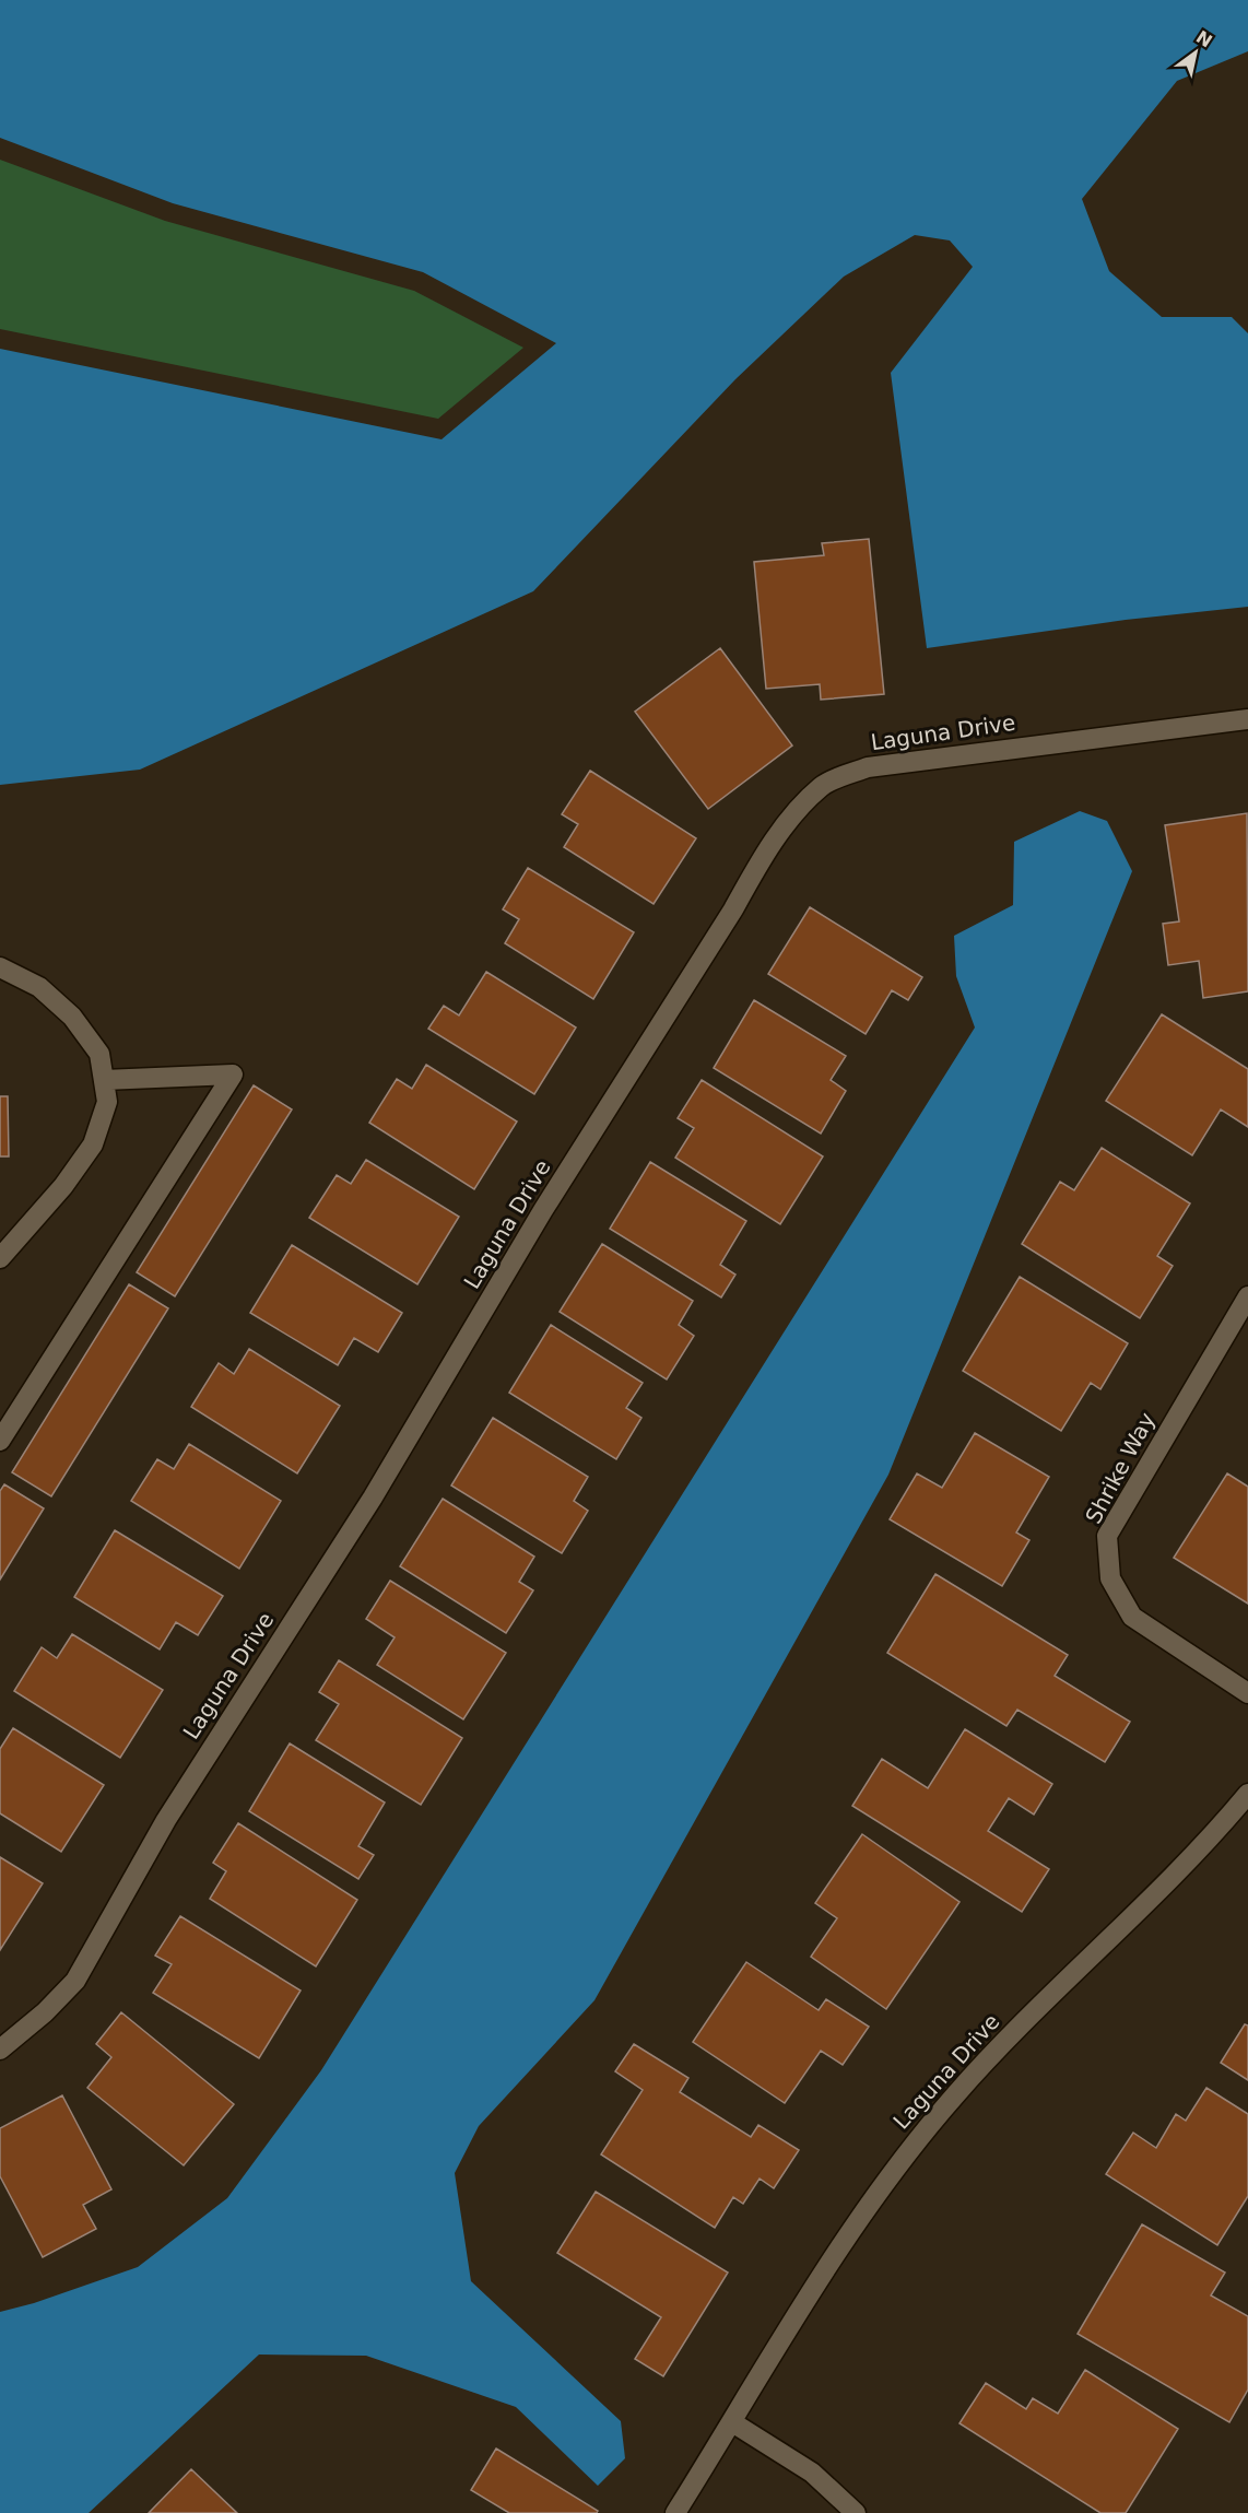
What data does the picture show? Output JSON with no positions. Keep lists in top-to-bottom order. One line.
{"streets":{"street":["Laguna Drive","Shrike Way"]},"north":"top right"}
